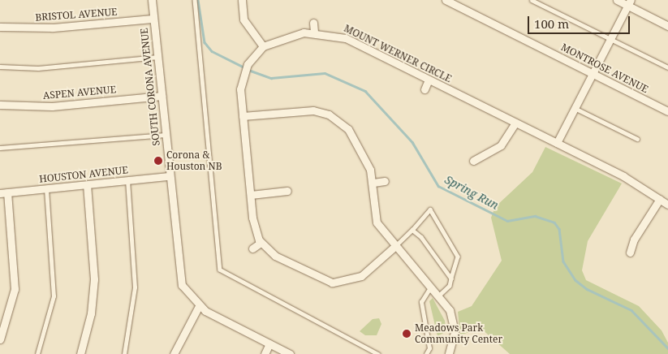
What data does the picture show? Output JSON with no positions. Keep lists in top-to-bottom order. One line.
{"streets":{"street":["BRISTOL AVENUE","MOUNT WERNER CIRCLE","MONTROSE AVENUE","SOUTH CORONA AVENUE","ASPEN AVENUE","HOUSTON AVENUE"]},"crossings":[["BRISTOL AVENUE","SOUTH CORONA AVENUE"],["SOUTH CORONA AVENUE","ASPEN AVENUE"],["SOUTH CORONA AVENUE","HOUSTON AVENUE"]],"water":["Spring Run"],"places":["Corona & Houston NB","Meadows Park Community Center"],"scale_bar":"100 m"}
